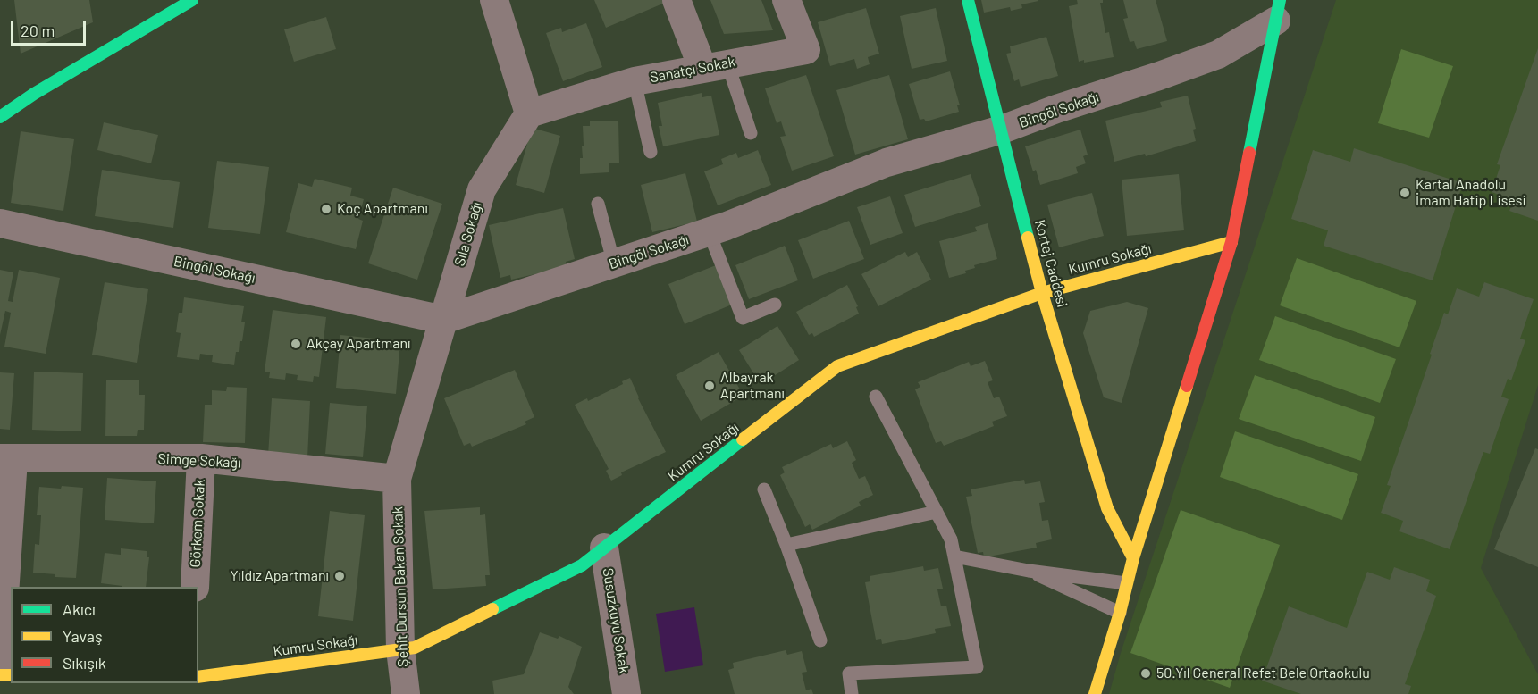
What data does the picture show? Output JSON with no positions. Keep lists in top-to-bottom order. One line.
{"streets":{"street":["Sanatçı Sokak","Bingöl Sokağı","Sıla Sokağı","Kumru Sokağı","Kortej Caddesi","Simge Sokağı","Görkem Sokak","Şehit Dursun Bakan Sokak","Susuzkuyu Sokak"]},"crossings":[["Sanatçı Sokak","Sıla Sokağı"],["Bingöl Sokağı","Sıla Sokağı"],["Bingöl Sokağı","Kortej Caddesi"],["Sıla Sokağı","Simge Sokağı"],["Sıla Sokağı","Şehit Dursun Bakan Sokak"],["Kumru Sokağı","Kortej Caddesi"],["Kumru Sokağı","Şehit Dursun Bakan Sokak"],["Kumru Sokağı","Susuzkuyu Sokak"],["Simge Sokağı","Görkem Sokak"],["Simge Sokağı","Şehit Dursun Bakan Sokak"]],"places":["Kartal Anadolu İmam Hatip Lisesi","Koç Apartmanı","Akçay Apartmanı","Albayrak Apartmanı","Yıldız Apartmanı","50.Yıl General Refet Bele Ortaokulu"],"legend":["Akıcı","Yavaş","Sıkışık"],"scale_bar":"20 m"}
